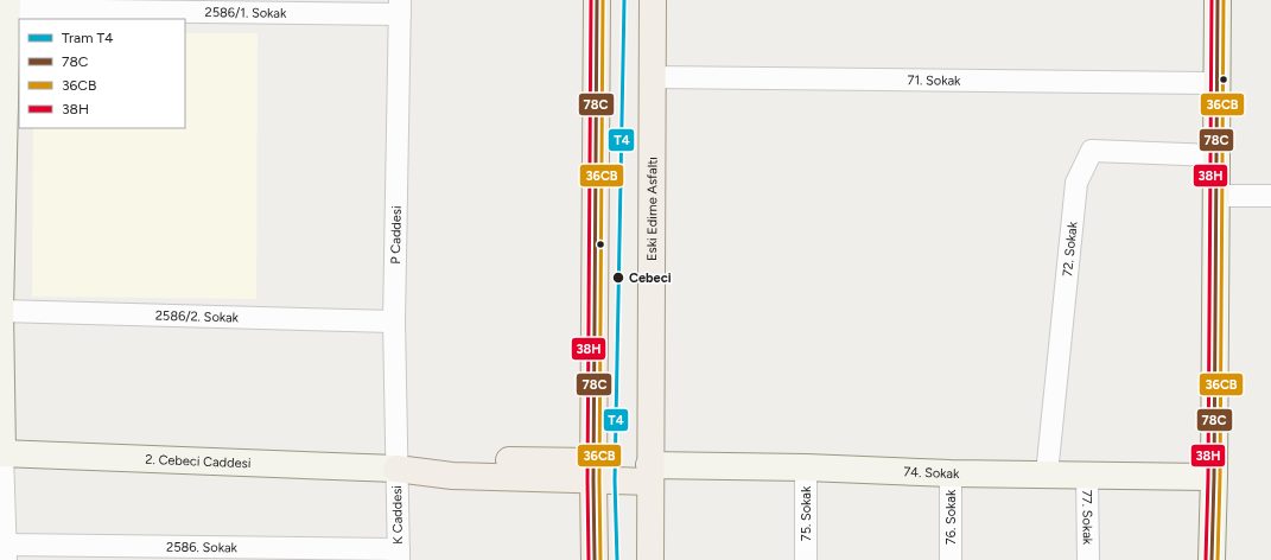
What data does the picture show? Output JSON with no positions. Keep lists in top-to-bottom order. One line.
{"streets":{"main road":["Eski Edirne Asfaltı","2. Cebeci Caddesi","74. Sokak"],"street":["2586/1. Sokak","71. Sokak","P Caddesi","72. Sokak","2586/2. Sokak","75. Sokak","K Caddesi","76. Sokak","77. Sokak","2586. Sokak"]},"crossings":[["2586/1. Sokak","P Caddesi"],["71. Sokak","Eski Edirne Asfaltı"],["Eski Edirne Asfaltı","74. Sokak"],["P Caddesi","2586/2. Sokak"],["P Caddesi","2. Cebeci Caddesi"],["P Caddesi","K Caddesi"],["72. Sokak","74. Sokak"],["2. Cebeci Caddesi","K Caddesi"],["74. Sokak","75. Sokak"],["74. Sokak","76. Sokak"],["74. Sokak","77. Sokak"],["K Caddesi","2586. Sokak"]],"places":["Cebeci"],"lines":["tram line T4","transit line 78C","transit line 36CB","transit line 38H"],"legend":["Tram T4","78C","36CB","38H"]}
